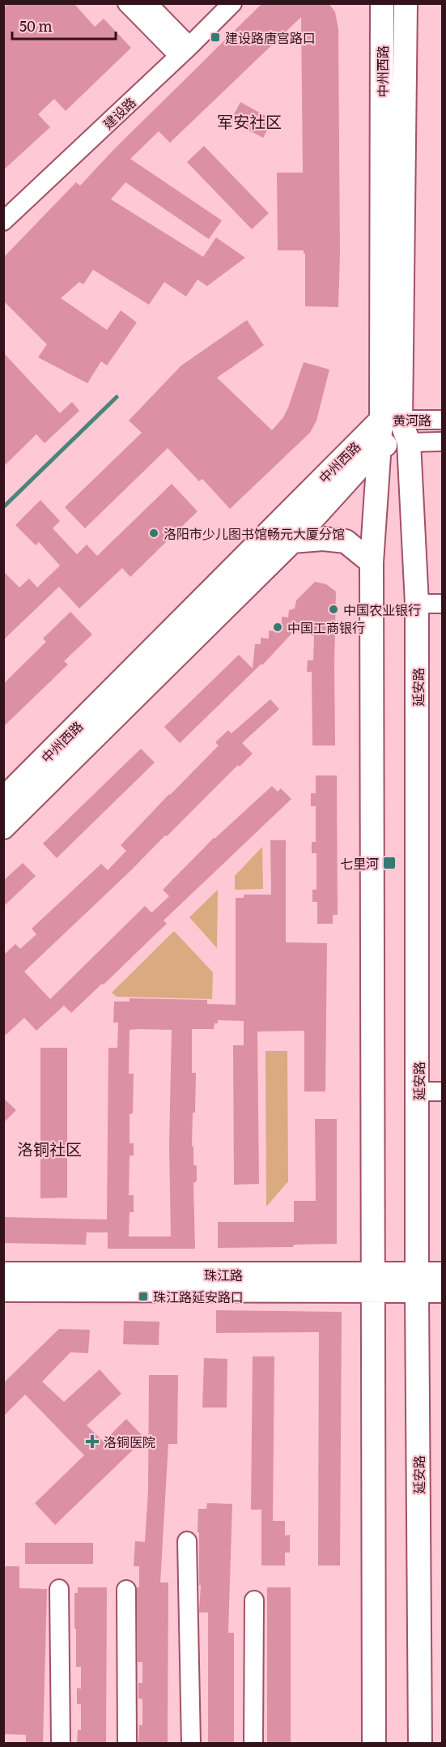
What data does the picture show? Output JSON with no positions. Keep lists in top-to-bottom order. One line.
{"streets":{"main road":["中州西路","延安路","珠江路"],"street":["建设路","黄河路"]},"crossings":[["中州西路","黄河路"],["中州西路","延安路"],["黄河路","延安路"],["延安路","珠江路"]],"districts":["军安社区","洛铜社区"],"places":{"transit":["建设路唐宫路口","七里河","珠江路延安路口"],"other":["洛阳市少儿图书馆畅元大厦分馆","中国农业银行","中国工商银行"],"health":["洛铜医院"]},"scale_bar":"50 m"}
